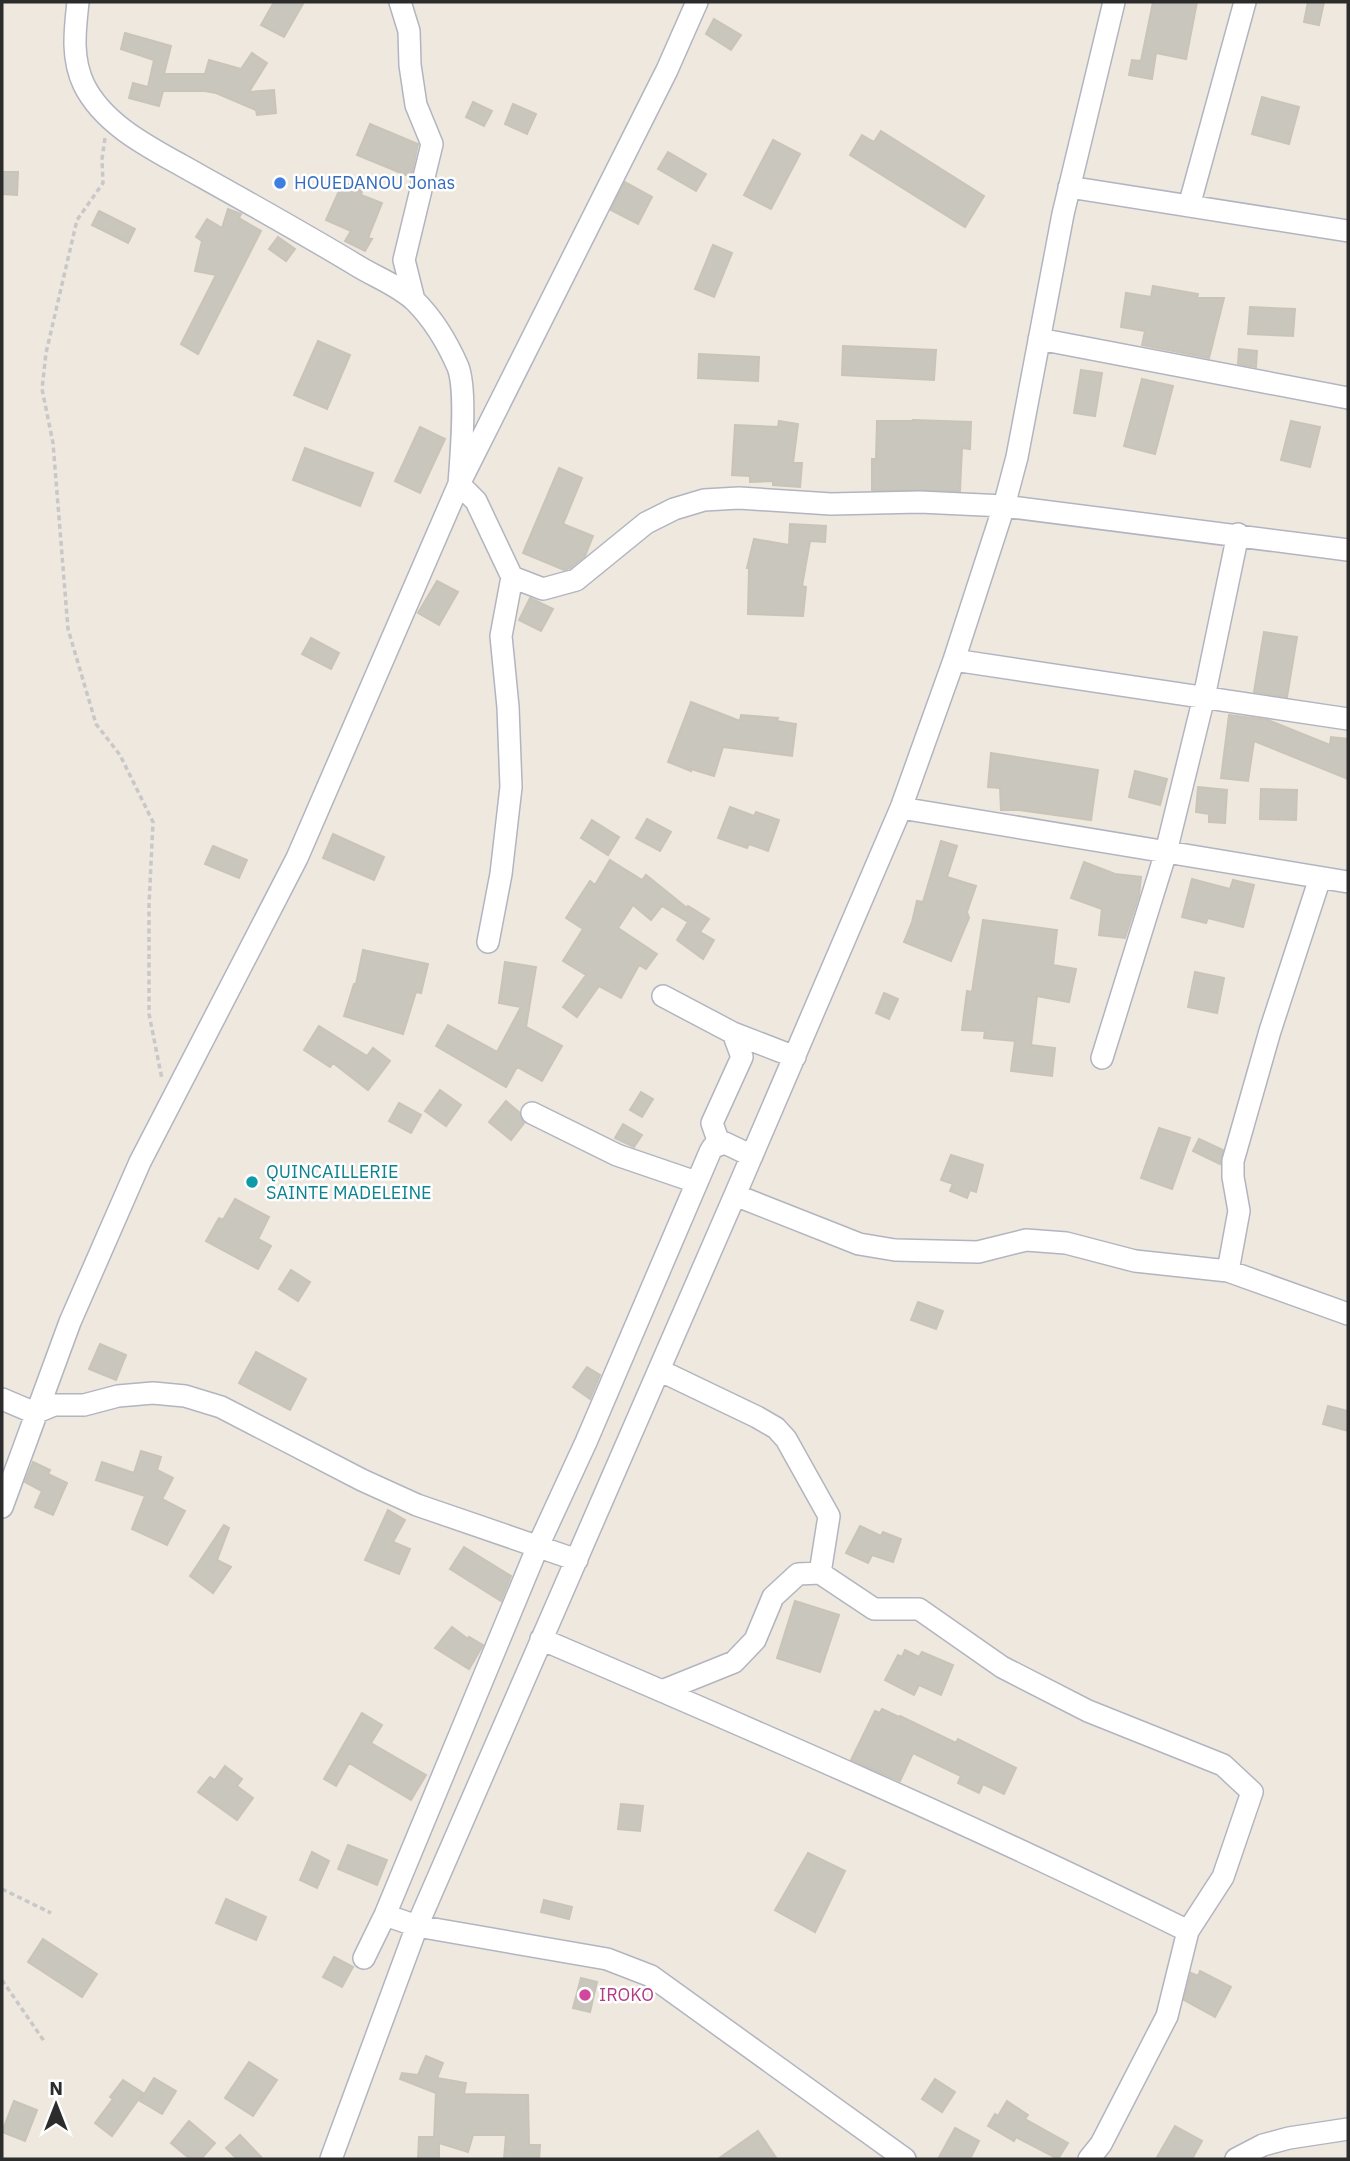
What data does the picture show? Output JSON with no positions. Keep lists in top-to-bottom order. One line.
{"places":["HOUEDANOU Jonas","QUINCAILLERIE SAINTE MADELEINE","IROKO"],"north":"top"}
